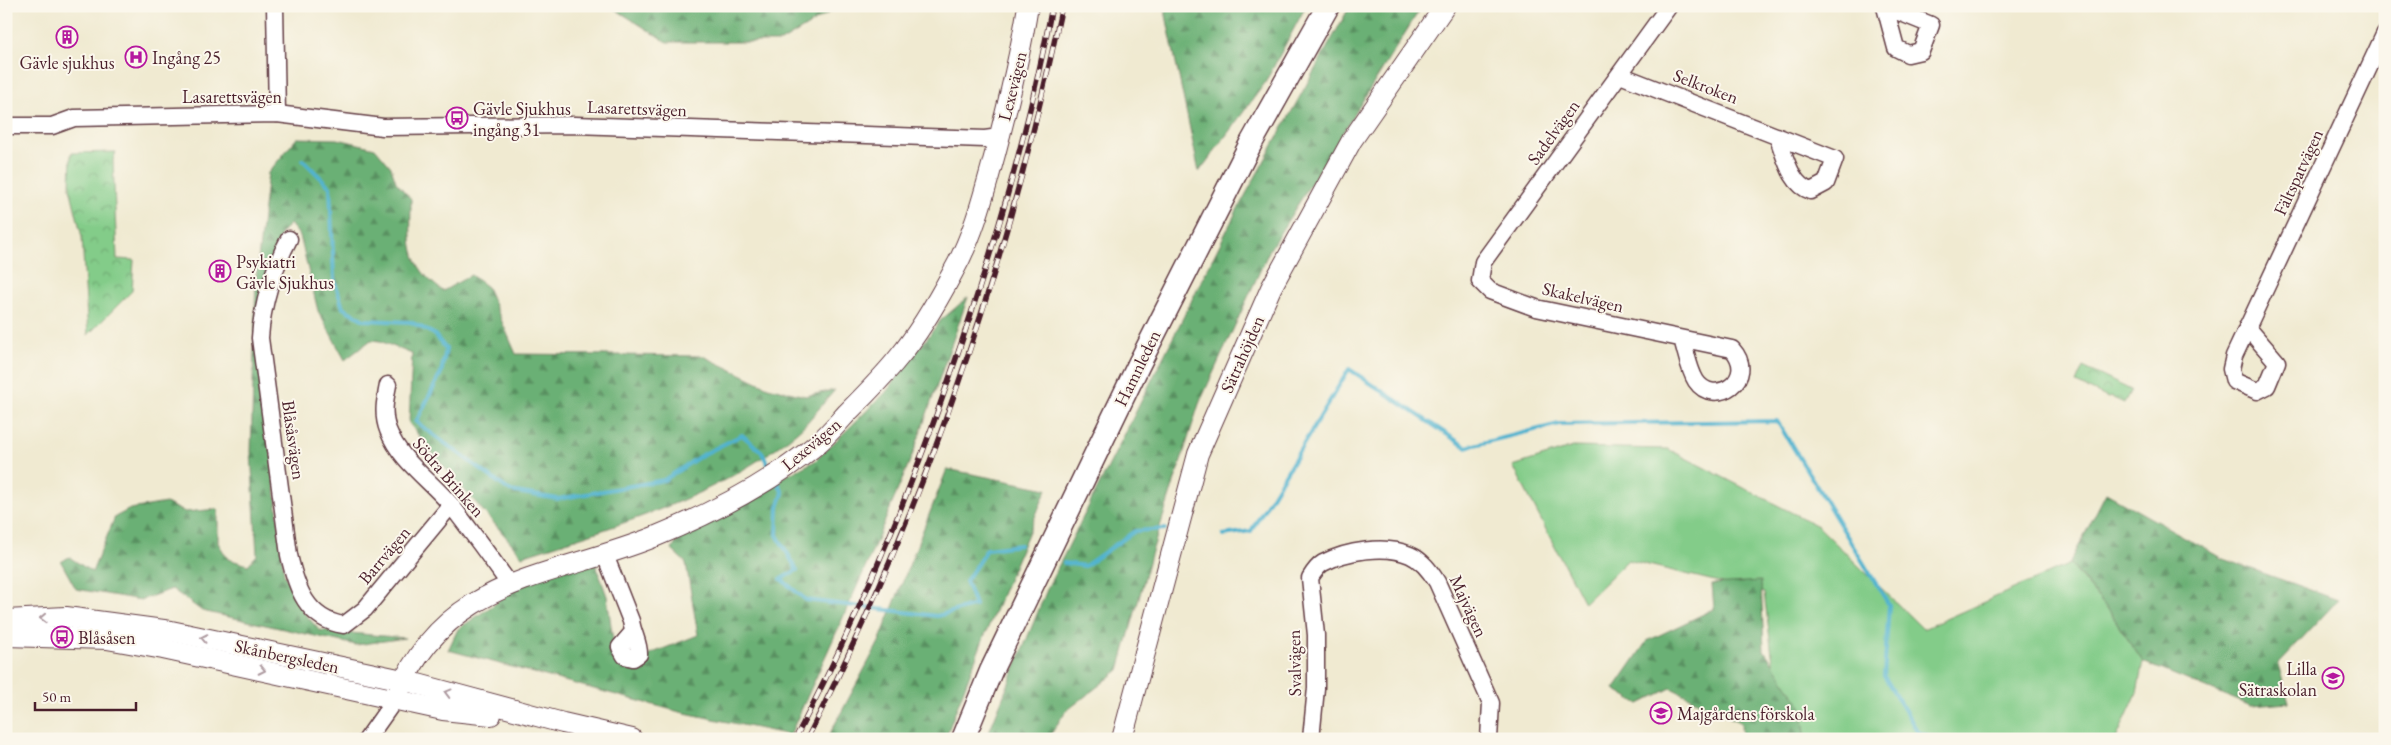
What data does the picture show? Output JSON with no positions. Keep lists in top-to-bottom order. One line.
{"streets":{"main road":["Hamnleden"],"street":["Lexevägen","Selkroken","Lasarettsvägen","Sadelvägen","Fältspatvägen","Skakelvägen","Sätrahöjden","Blåsåsvägen","Södra Brinken","Barrvägen","Majvägen","Skånbergsleden","Svalvägen"]},"crossings":[["Lexevägen","Lasarettsvägen"],["Lexevägen","Södra Brinken"],["Lexevägen","Skånbergsleden"],["Selkroken","Sadelvägen"],["Sadelvägen","Skakelvägen"],["Blåsåsvägen","Barrvägen"],["Södra Brinken","Barrvägen"],["Majvägen","Svalvägen"]],"places":{"building":["Gävle sjukhus","Psykiatri Gävle Sjukhus"],"hospital":["Ingång 25"],"bus stop":["Gävle Sjukhus ingång 31","Blåsåsen"],"school or university":["Lilla Sätraskolan","Majgårdens förskola"]},"scale_bar":"50 m"}
